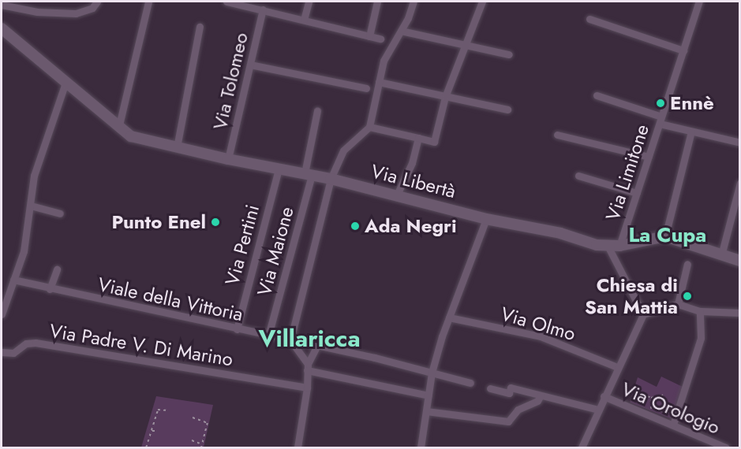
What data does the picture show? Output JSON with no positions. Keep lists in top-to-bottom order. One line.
{"streets":{"street":["Via Tolomeo","Via Limitone","Via Libertà","Via Pertini","Via Maione","Viale della Vittoria","Via Olmo","Via Padre V. Di Marino","Via Orologio"]},"crossings":[["Via Tolomeo","Via Libertà"],["Via Limitone","Via Libertà"],["Via Libertà","Via Pertini"],["Via Libertà","Via Maione"],["Via Pertini","Viale della Vittoria"],["Via Maione","Viale della Vittoria"]],"districts":["La Cupa","Villaricca"],"places":["Ennè","Punto Enel","Ada Negri","Chiesa di San Mattia"]}
